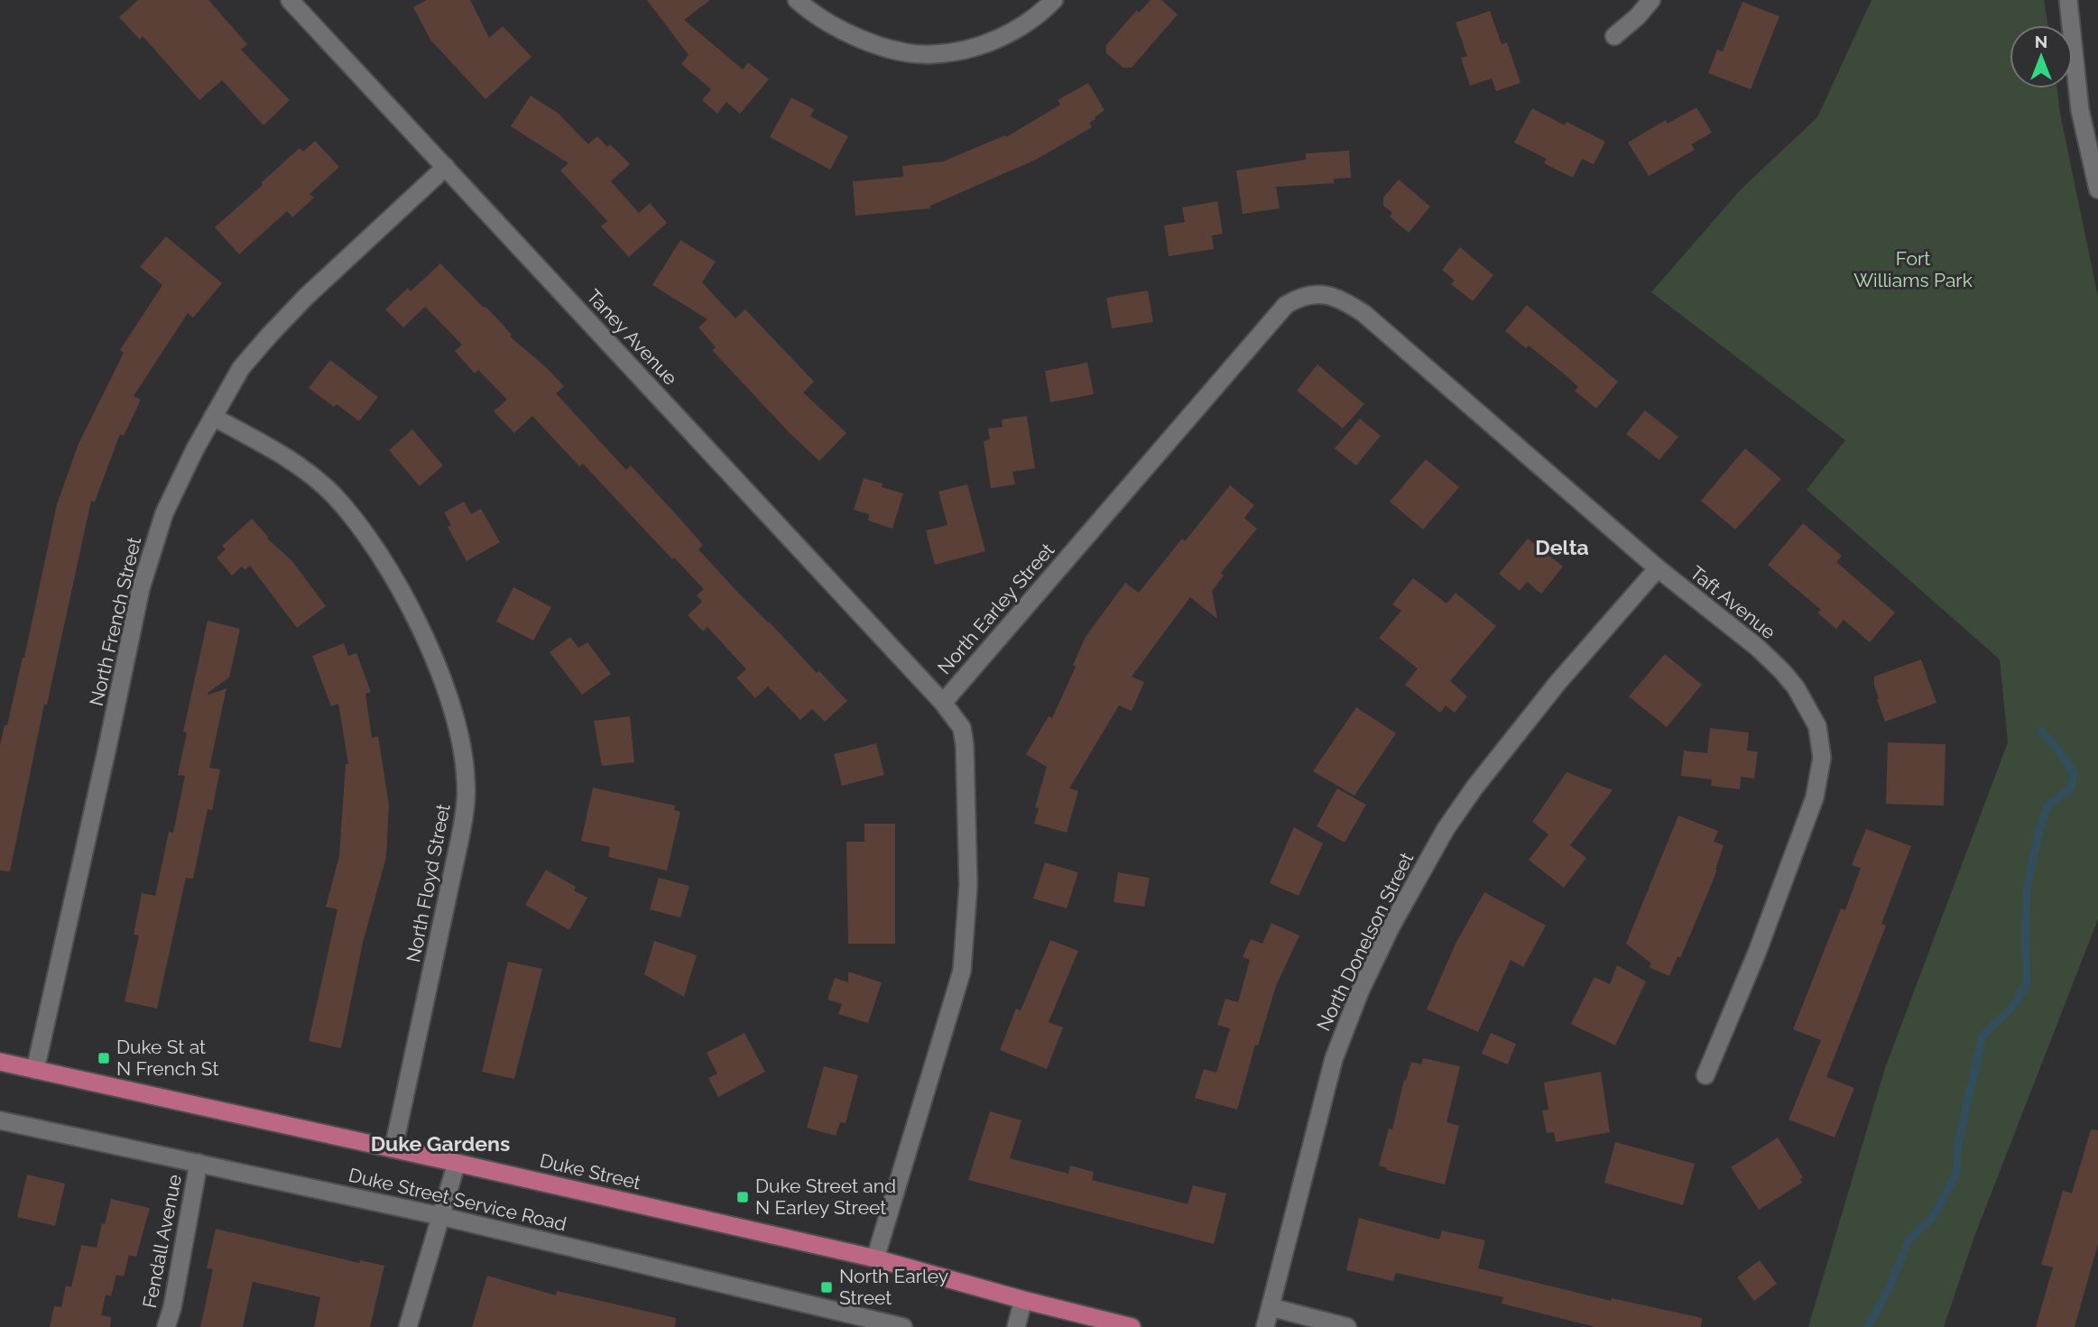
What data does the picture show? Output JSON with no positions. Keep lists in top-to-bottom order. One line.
{"streets":{"main road":["Duke Street"],"street":["Taney Avenue","Taft Avenue","North Earley Street","North French Street","North Floyd Street","North Donelson Street","Duke Street Service Road","Fendall Avenue"]},"crossings":[["Taney Avenue","North Earley Street"],["Taney Avenue","North French Street"],["Taft Avenue","North Earley Street"],["Taft Avenue","North Donelson Street"],["North Earley Street","Duke Street"],["North French Street","North Floyd Street"],["North French Street","Duke Street"],["North Floyd Street","Duke Street"],["Duke Street Service Road","Fendall Avenue"]],"districts":["Delta","Duke Gardens"],"parks":["Fort Williams Park"],"places":{"transit":["Duke St at N French St","Duke Street and N Earley Street","North Earley Street"]},"north":"top"}
